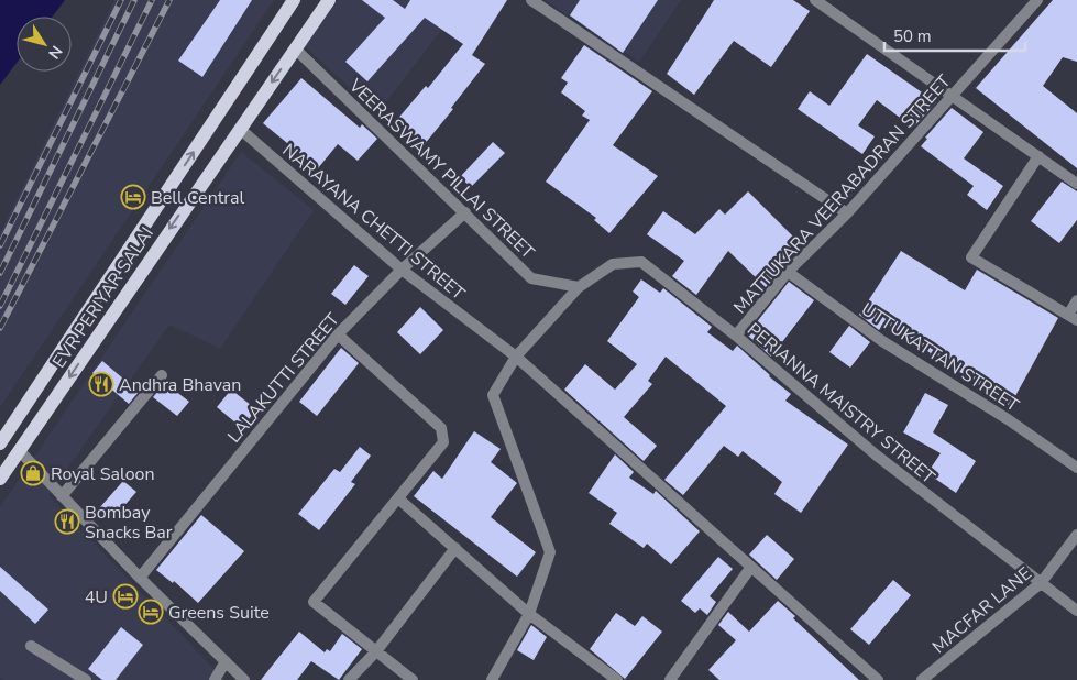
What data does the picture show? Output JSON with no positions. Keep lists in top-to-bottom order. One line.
{"streets":{"main road":["EVR PERIYAR SALAI"],"street":["VEERASWAMY PILLAI STREET","MATTUKARA VEERABADRAN STREET","NARAYANA CHETTI STREET","UTTUKATTAN STREET","LALAKUTTI STREET","PERIANNA MAISTRY STREET","MACFAR LANE"]},"crossings":[["VEERASWAMY PILLAI STREET","EVR PERIYAR SALAI"],["VEERASWAMY PILLAI STREET","LALAKUTTI STREET"],["VEERASWAMY PILLAI STREET","PERIANNA MAISTRY STREET"],["MATTUKARA VEERABADRAN STREET","UTTUKATTAN STREET"],["MATTUKARA VEERABADRAN STREET","PERIANNA MAISTRY STREET"],["NARAYANA CHETTI STREET","EVR PERIYAR SALAI"],["NARAYANA CHETTI STREET","LALAKUTTI STREET"],["NARAYANA CHETTI STREET","PERIANNA MAISTRY STREET"],["PERIANNA MAISTRY STREET","MACFAR LANE"]],"places":{"hotel":["Bell Central","4U","Greens Suite"],"restaurant":["Andhra Bhavan","Bombay Snacks Bar"],"shop":["Royal Saloon"]},"scale_bar":"50 m","north":"bottom right"}
